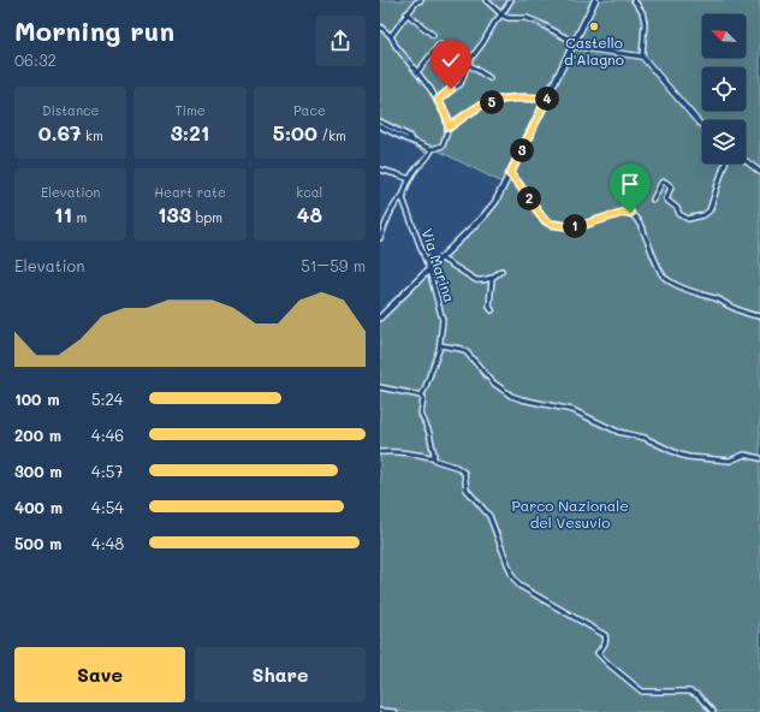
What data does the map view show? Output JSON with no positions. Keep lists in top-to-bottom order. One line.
{"streets":{"street":["Via Marina"]},"parks":["Parco Nazionale del Vesuvio"],"places":["Castello d'Alagno"],"north":"top left","page":{"heading":["Morning run","06:32"],"stats":[["Distance","0.67 km"],["Time","3:21"],["Pace","5:00 /km"],["Elevation","11 m"],["Heart rate","133 bpm"],["kcal","48"]],"pins":["4","5","3","2","1"],"chart":["Elevation","51–59 m"],"list":[{"name":"100 m","note":"5:24"},{"name":"200 m","note":"4:46"},{"name":"300 m","note":"4:57"},{"name":"400 m","note":"4:54"},{"name":"500 m","note":"4:48"}],"buttons":["Save","Share"]}}
